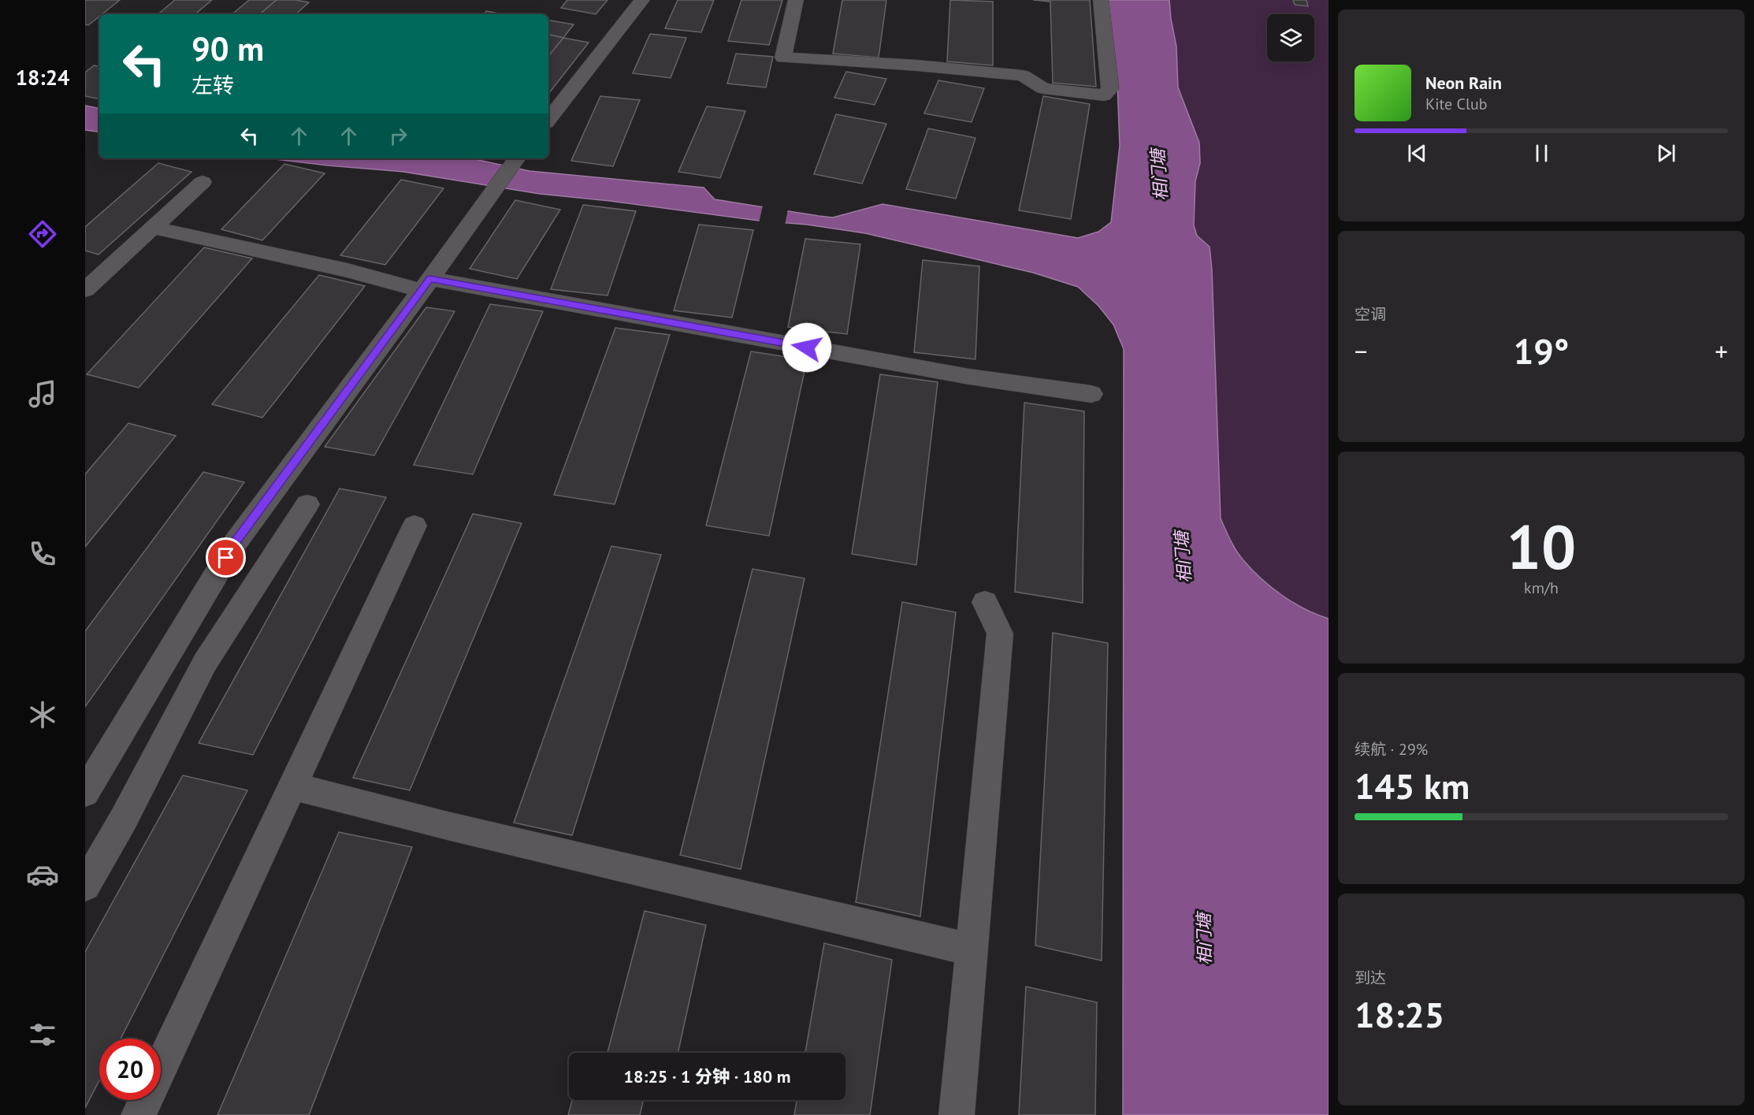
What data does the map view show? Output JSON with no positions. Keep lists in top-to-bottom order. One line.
{"water":["相门塘"],"page":{"tabs":"18:24","turn":["90 m","左转"],"song":["Neon Rain","Kite Club"],"tile":["空调",["10","km/h"],["续航 · 29%","145 km"],["到达","18:25"]],"heat":["−","19°","+"],"limit":"20","trip":"18:25 · 1 分钟 · 180 m"}}
